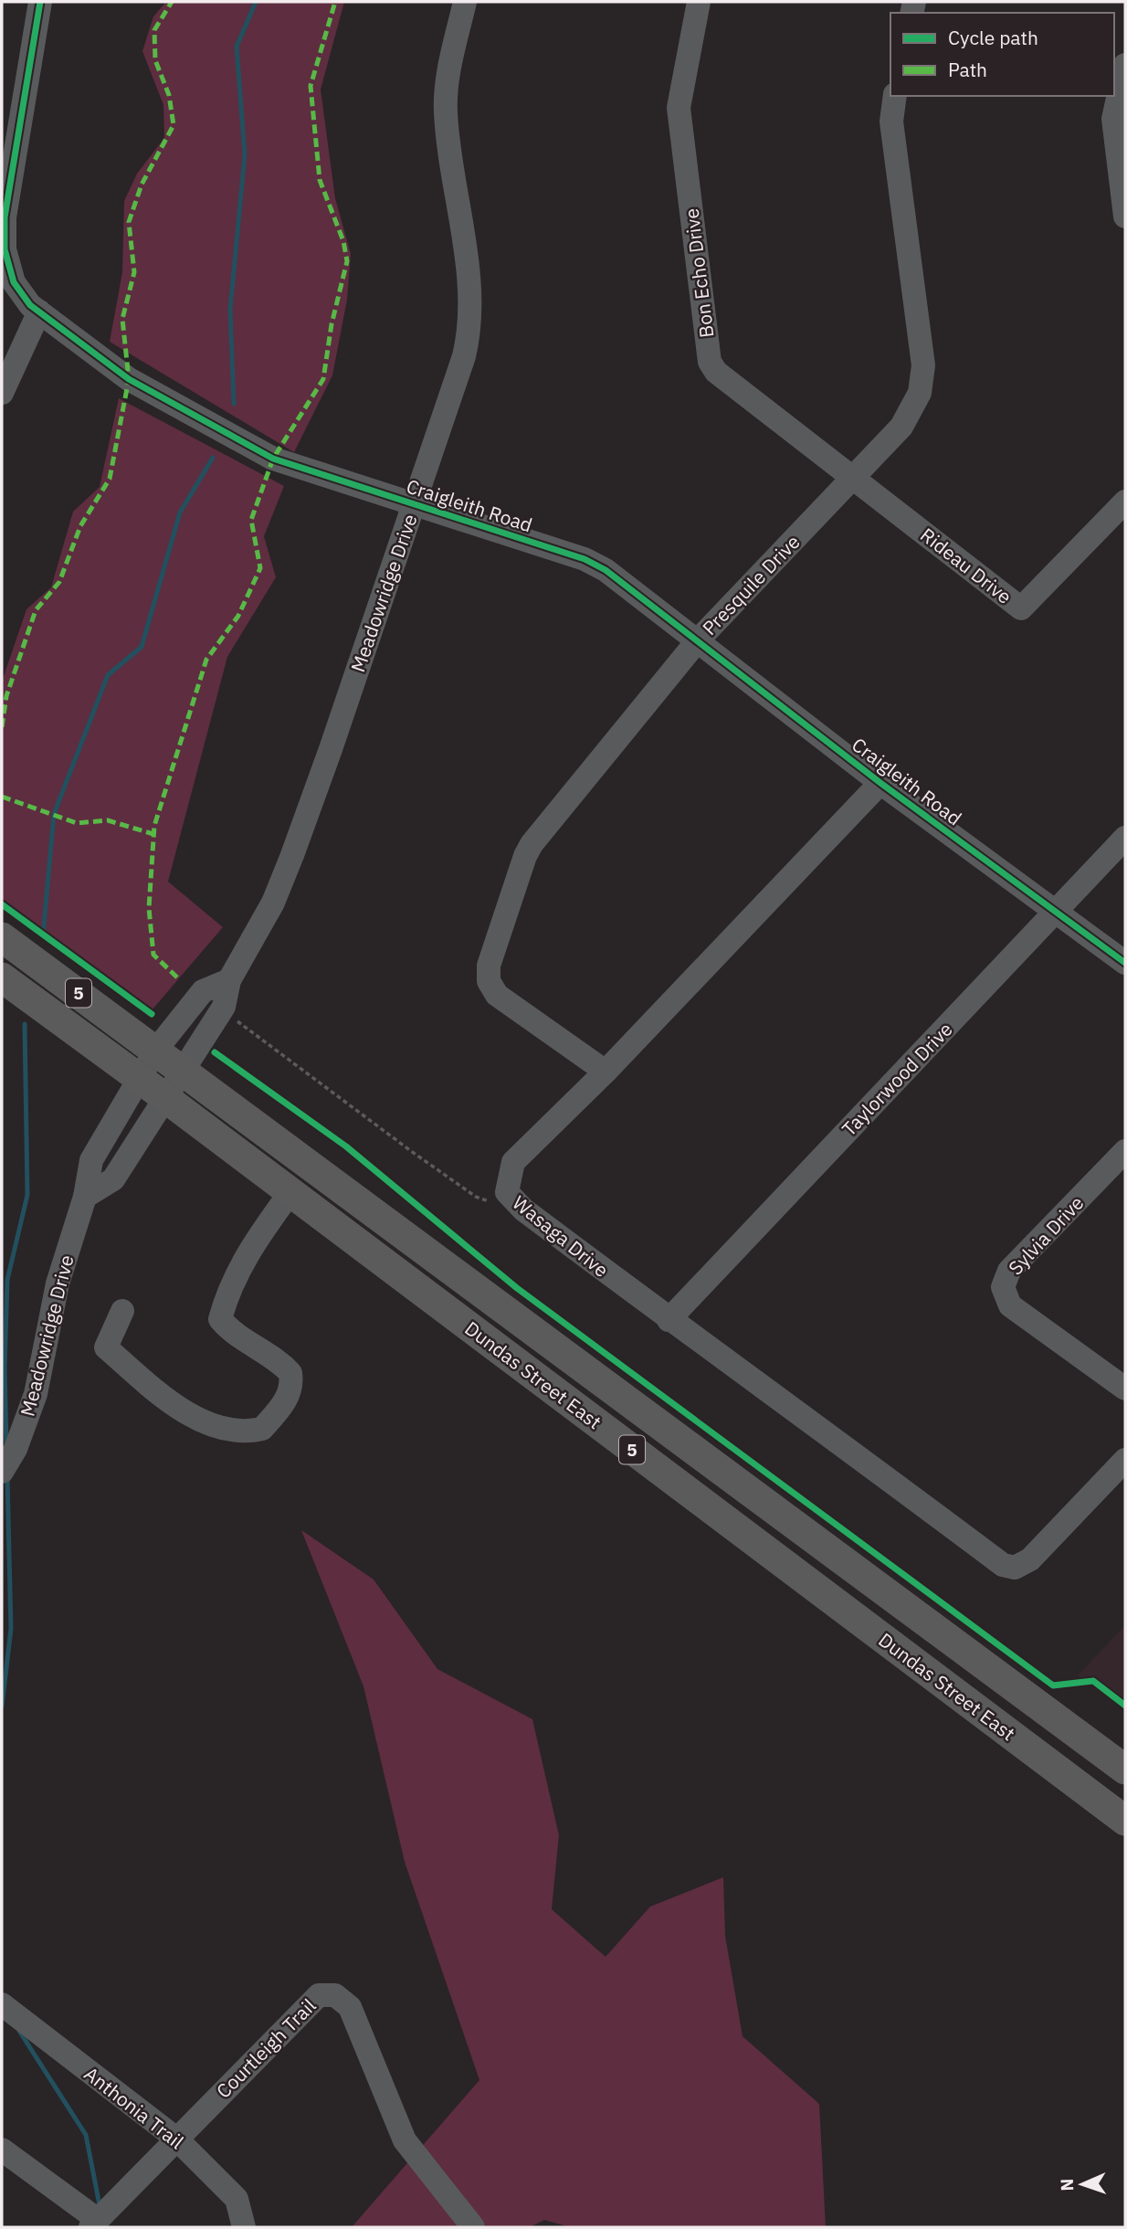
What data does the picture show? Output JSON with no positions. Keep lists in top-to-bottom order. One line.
{"streets":{"main road":["5","Dundas Street East"],"street":["Bon Echo Drive","Craigleith Road","Rideau Drive","Presquile Drive","Meadowridge Drive","Taylorwood Drive","Sylvia Drive","Wasaga Drive","Courtleigh Trail","Anthonia Trail"]},"crossings":[["Bon Echo Drive","Rideau Drive"],["Bon Echo Drive","Presquile Drive"],["Craigleith Road","Presquile Drive"],["Craigleith Road","Meadowridge Drive"],["Craigleith Road","Taylorwood Drive"],["Craigleith Road","Wasaga Drive"],["Rideau Drive","Presquile Drive"],["Presquile Drive","Wasaga Drive"],["Meadowridge Drive","Dundas Street East"],["Taylorwood Drive","Wasaga Drive"],["Courtleigh Trail","Anthonia Trail"]],"legend":["Cycle path","Path"],"north":"left"}
